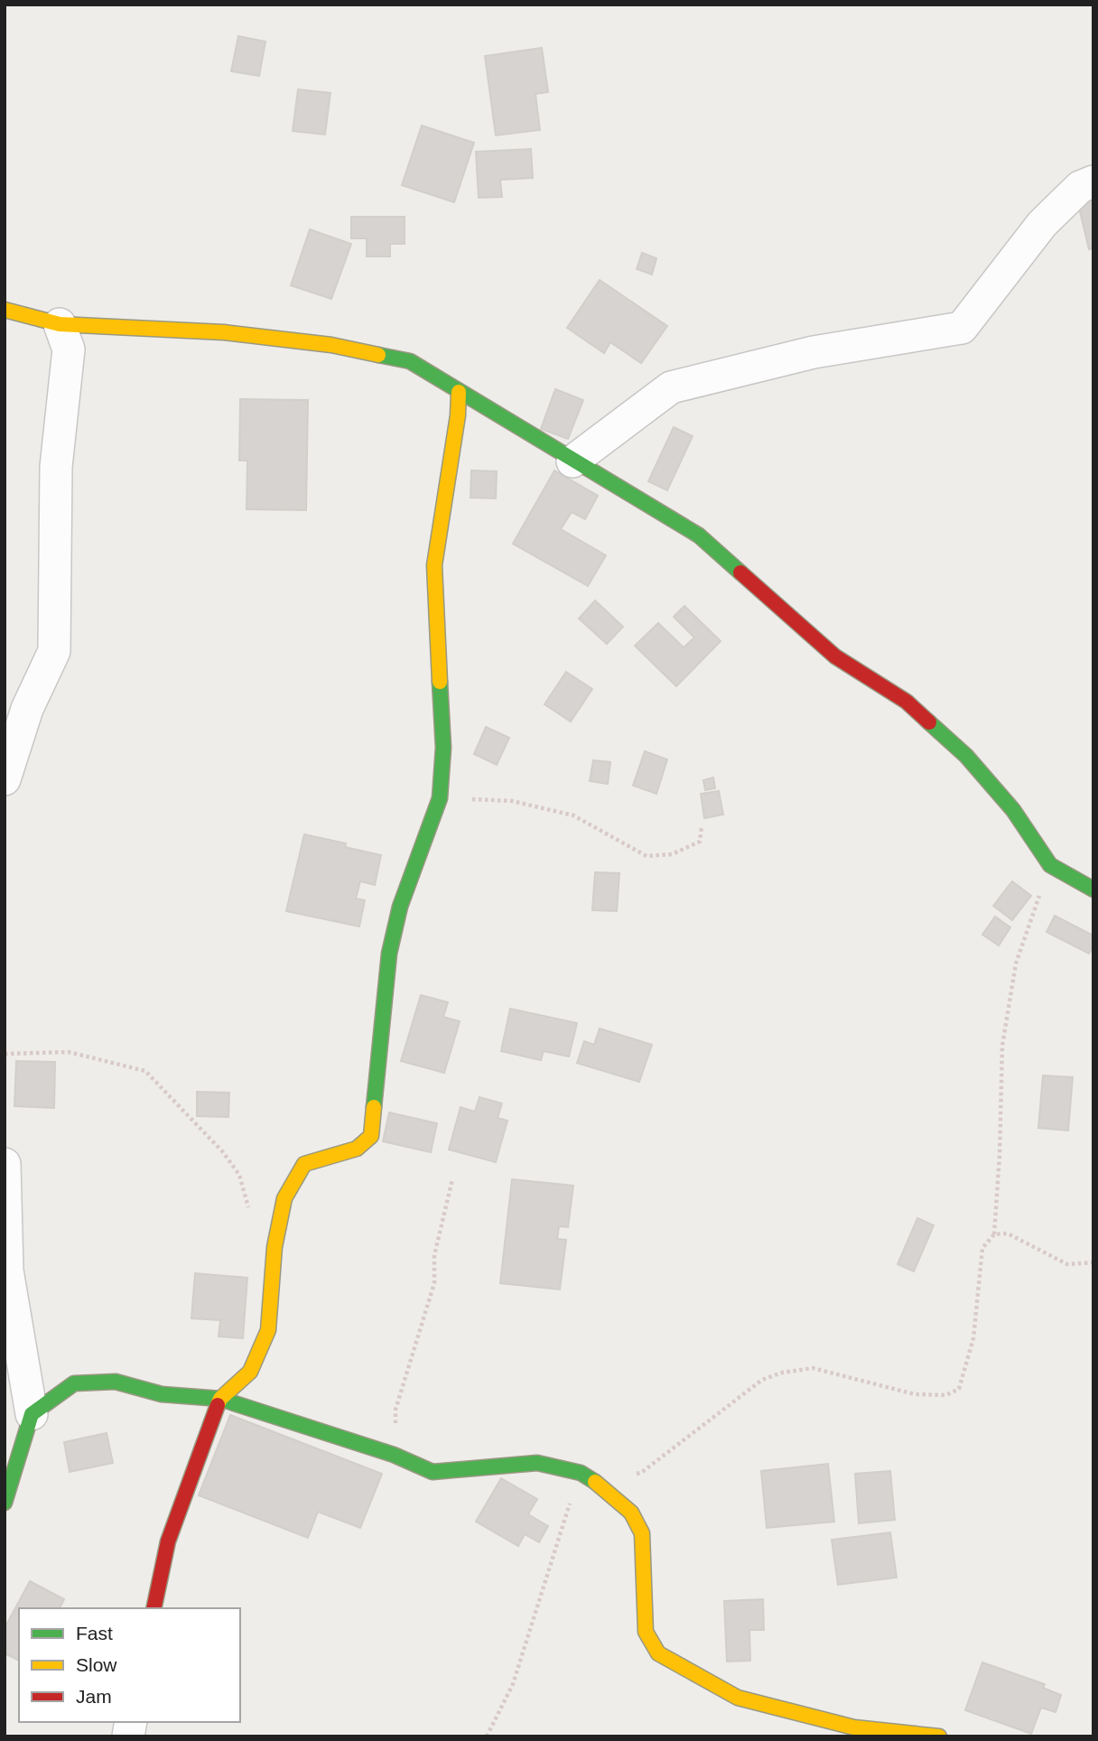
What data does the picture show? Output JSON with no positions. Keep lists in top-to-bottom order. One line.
{"legend":["Fast","Slow","Jam"]}
